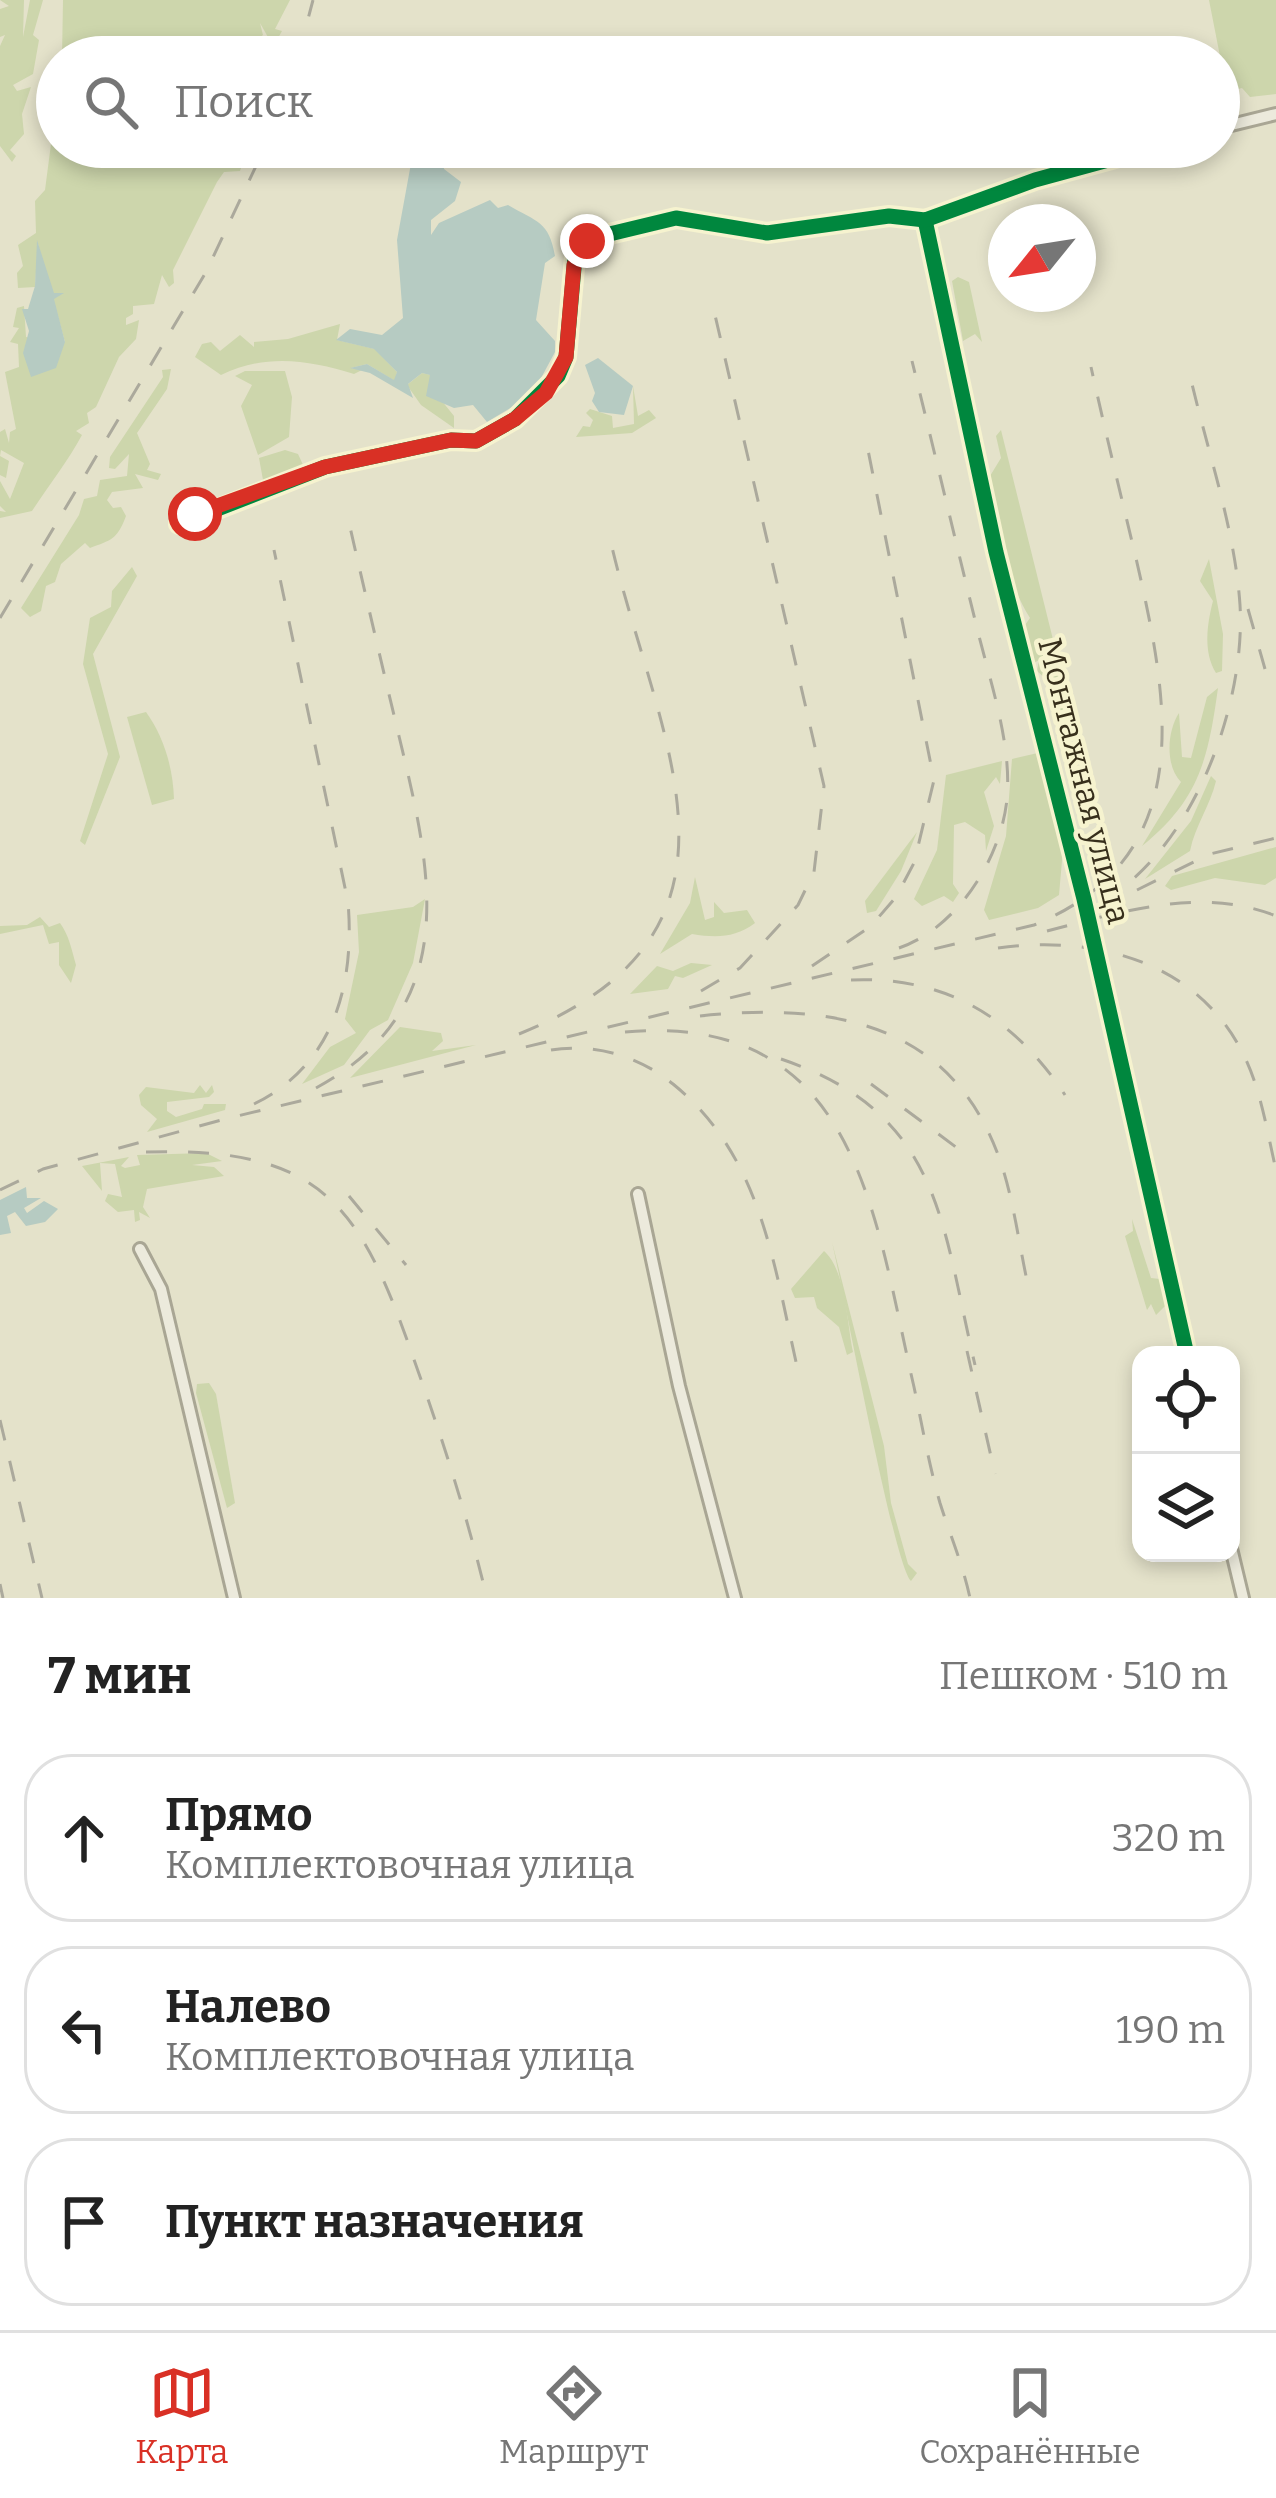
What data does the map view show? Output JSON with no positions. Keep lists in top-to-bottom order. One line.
{"streets":{"street":["Монтажная улица"]},"north":"bottom left","page":{"search":"Поиск","heading":["7 мин","Пешком · 510 m"],"list":[["Прямо","Комплектовочная улица","320 m"],["Налево","Комплектовочная улица","190 m"],"Пункт назначения"],"nav":["Карта","Маршрут","Сохранённые"]}}
